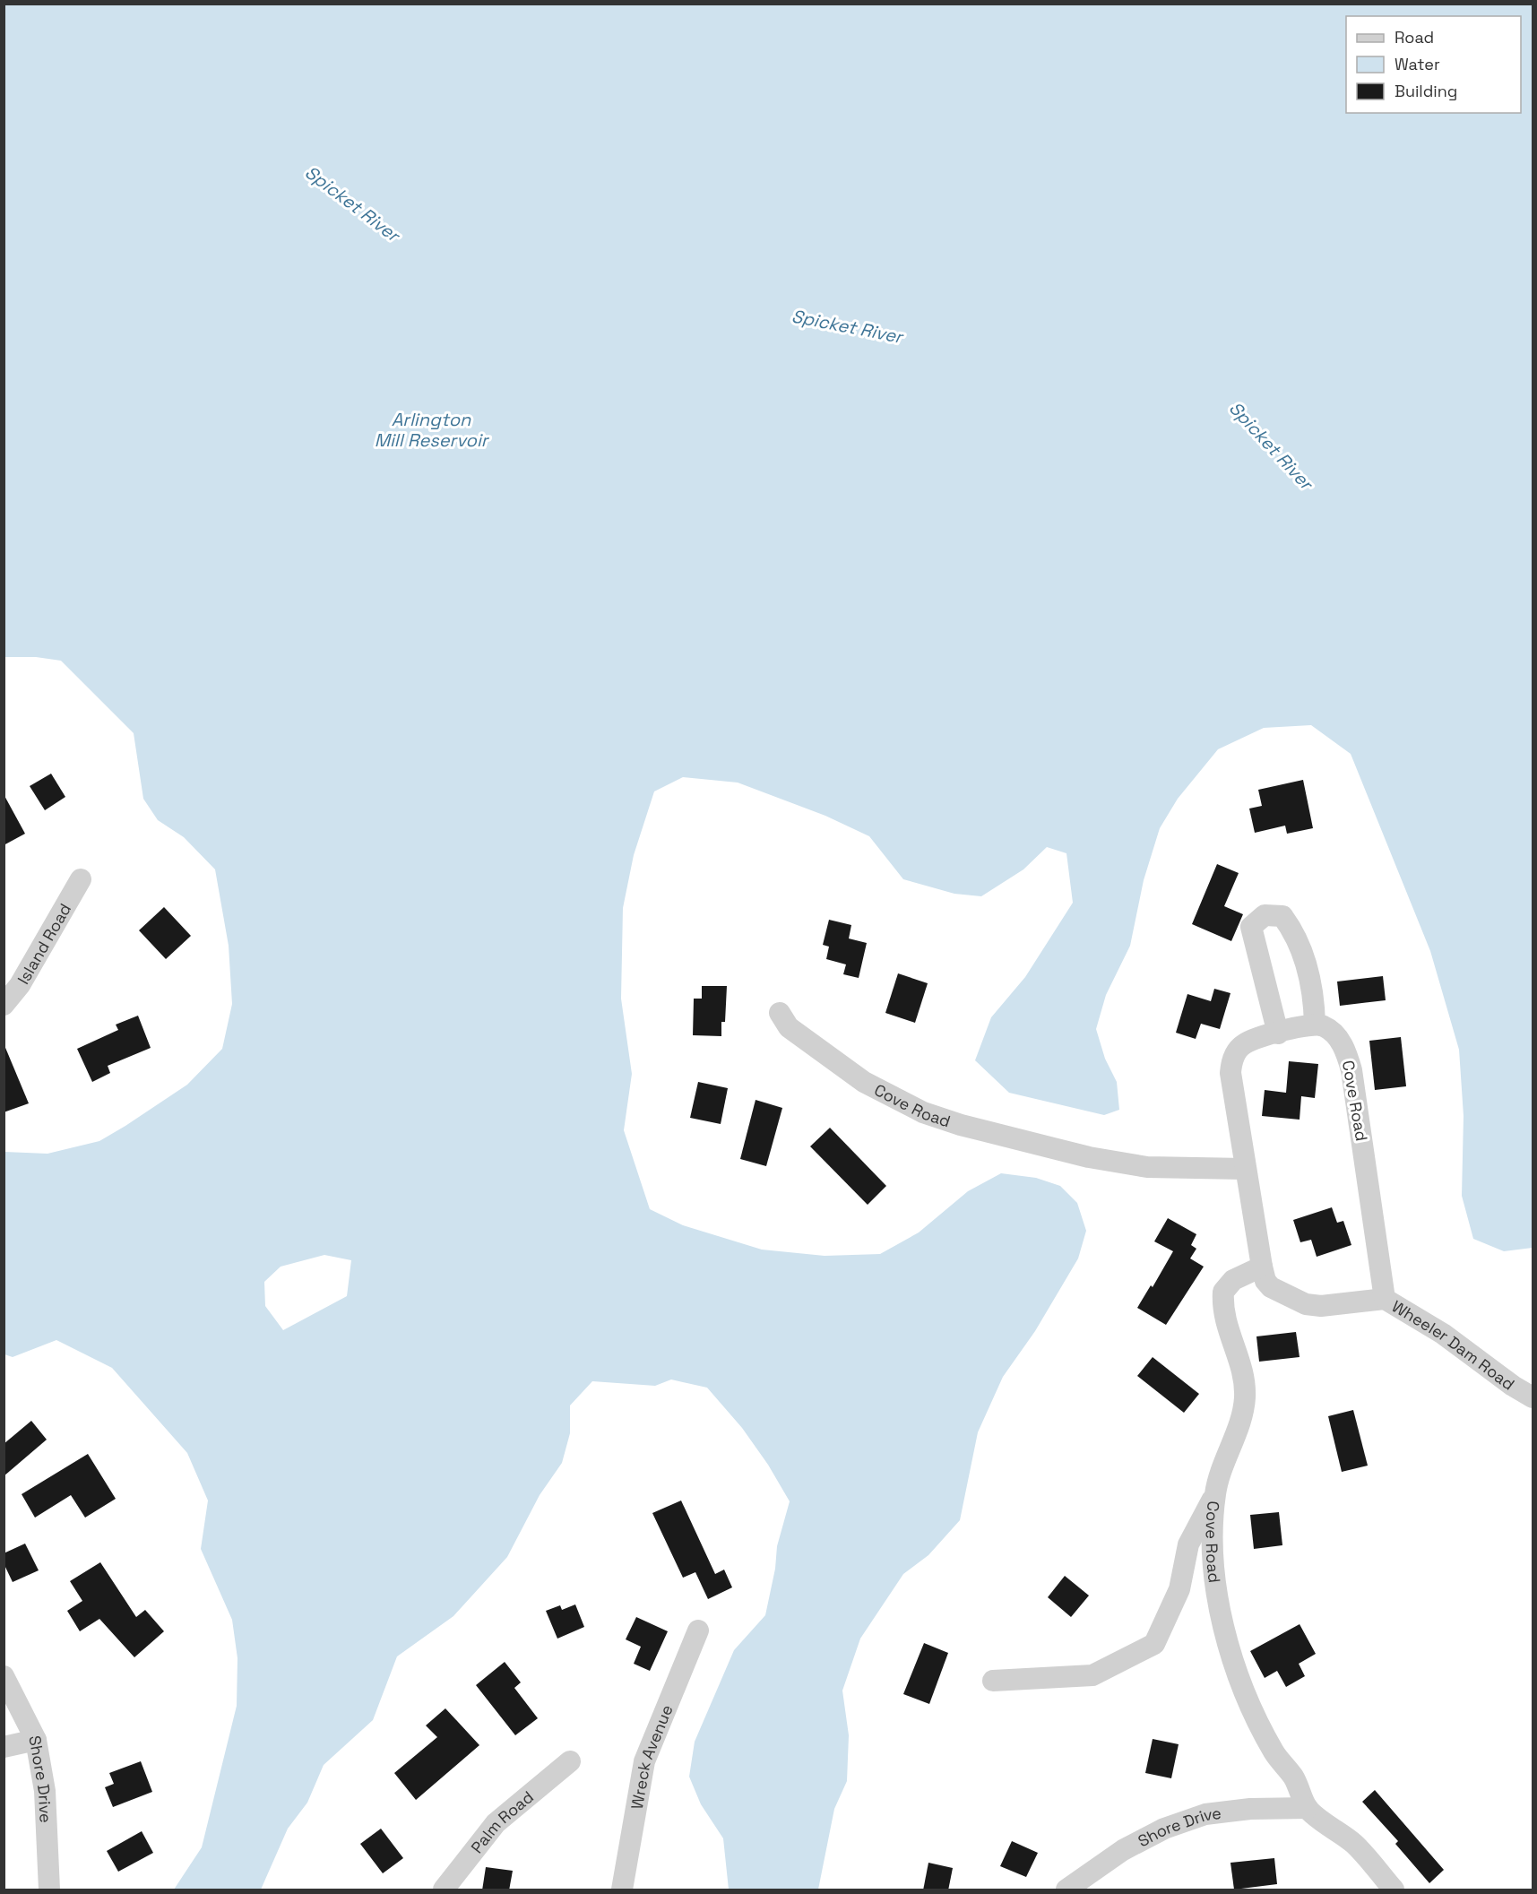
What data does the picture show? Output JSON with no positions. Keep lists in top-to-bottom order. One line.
{"streets":{"street":["Island Road","Cove Road","Wheeler Dam Road","Wreck Avenue","Shore Drive","Palm Road"]},"crossings":[["Cove Road","Wheeler Dam Road"],["Cove Road","Shore Drive"]],"water":["Spicket River","Arlington Mill Reservoir"],"legend":["Road","Water","Building"]}
